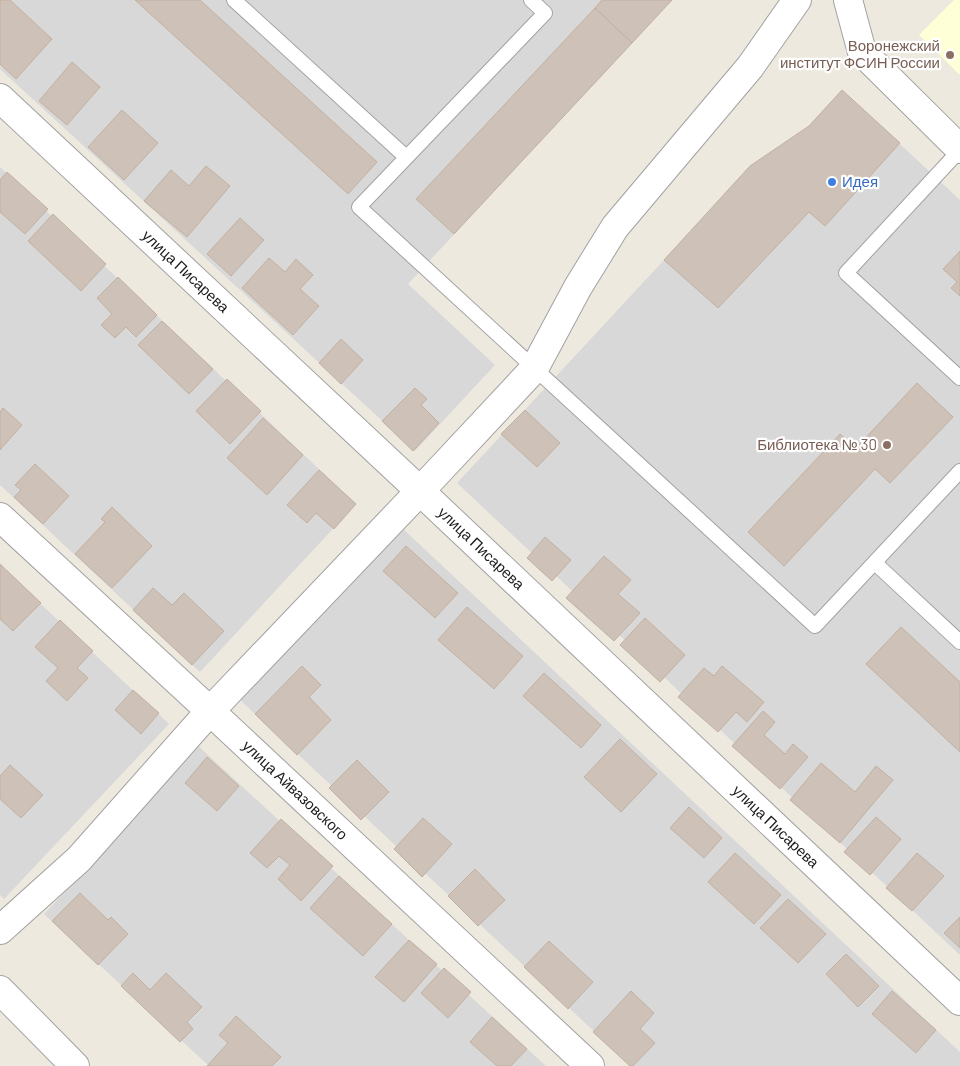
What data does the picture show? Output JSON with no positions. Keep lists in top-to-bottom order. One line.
{"streets":{"street":["улица Писарева","улица Айвазовского"]},"places":["Воронежский институт ФСИН России","Идея","Библиотека № 30"]}
